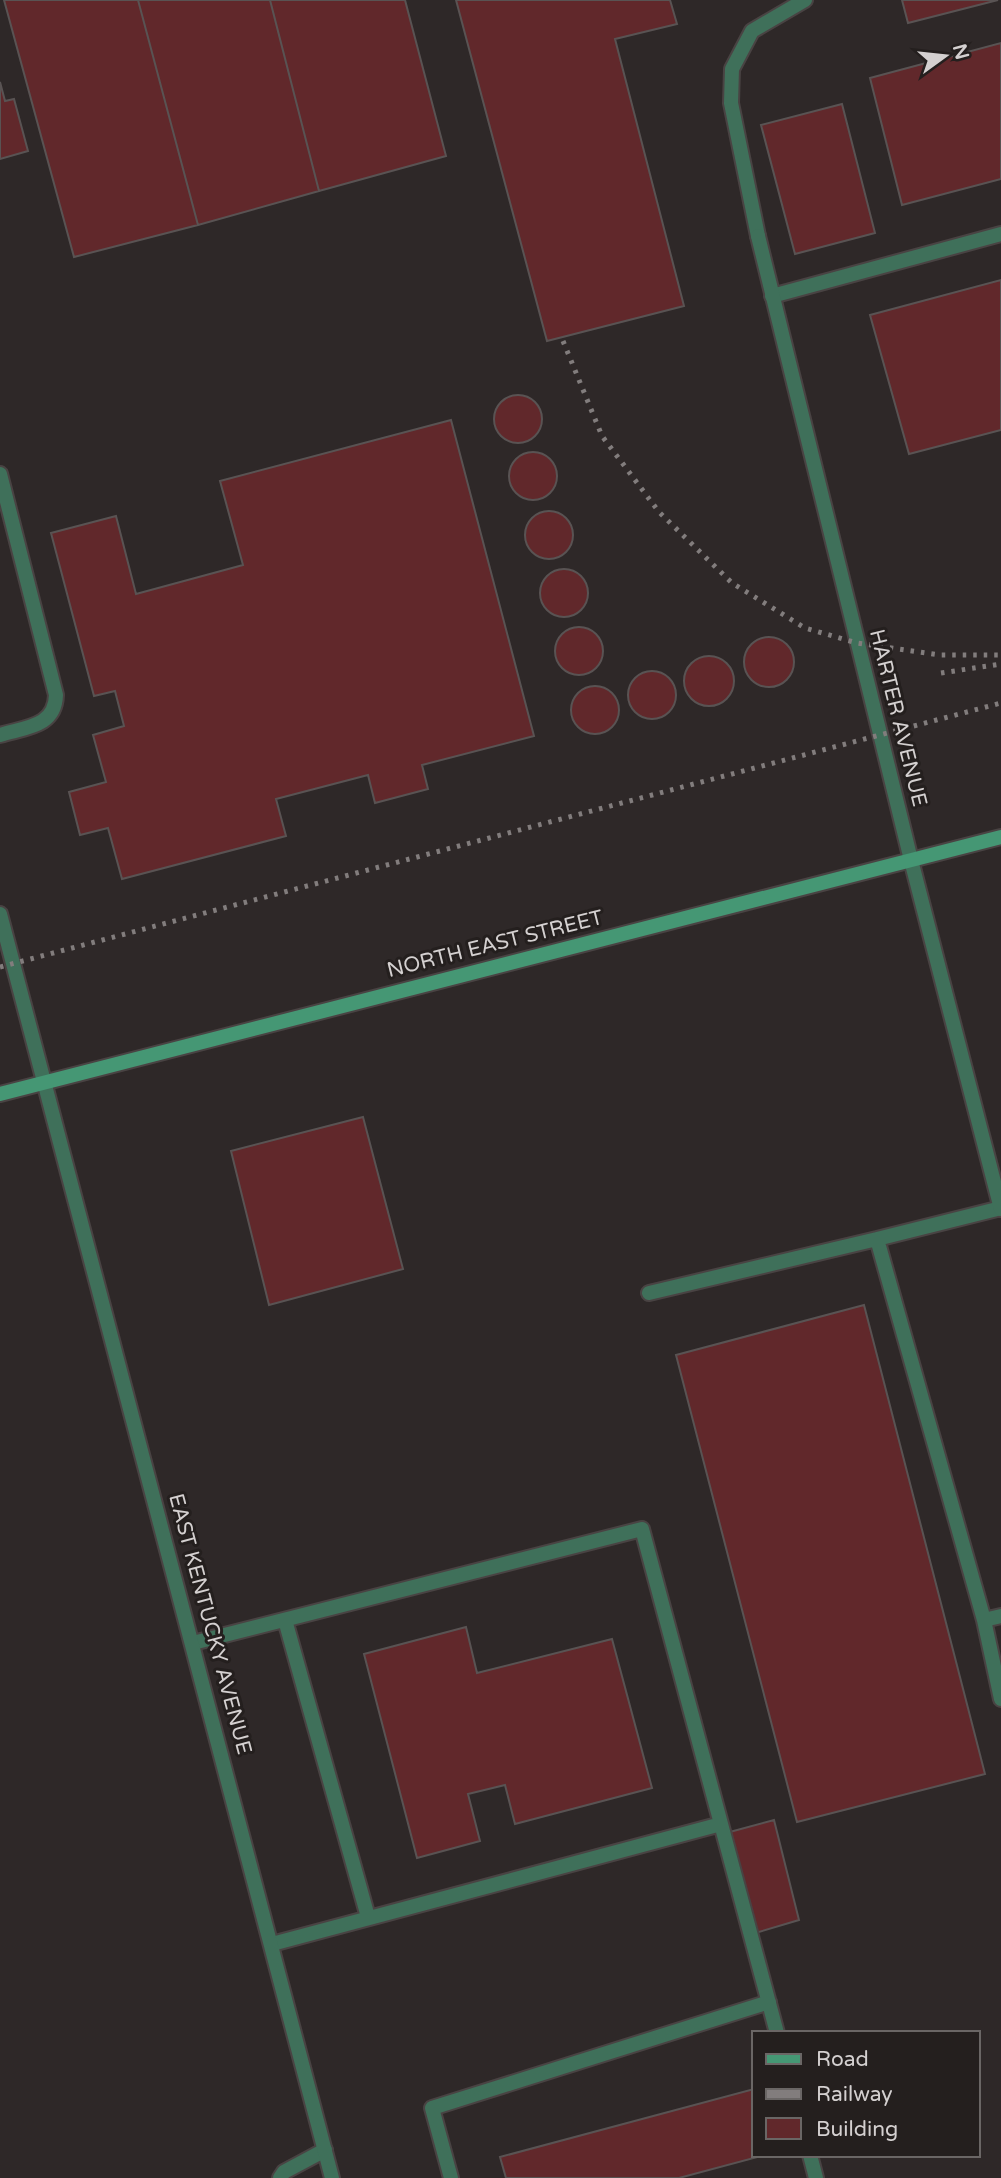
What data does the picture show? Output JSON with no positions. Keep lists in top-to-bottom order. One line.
{"streets":{"main road":["NORTH EAST STREET"],"street":["HARTER AVENUE","EAST KENTUCKY AVENUE"]},"crossings":[["HARTER AVENUE","NORTH EAST STREET"],["NORTH EAST STREET","EAST KENTUCKY AVENUE"]],"legend":["Road","Railway","Building"],"north":"right"}
